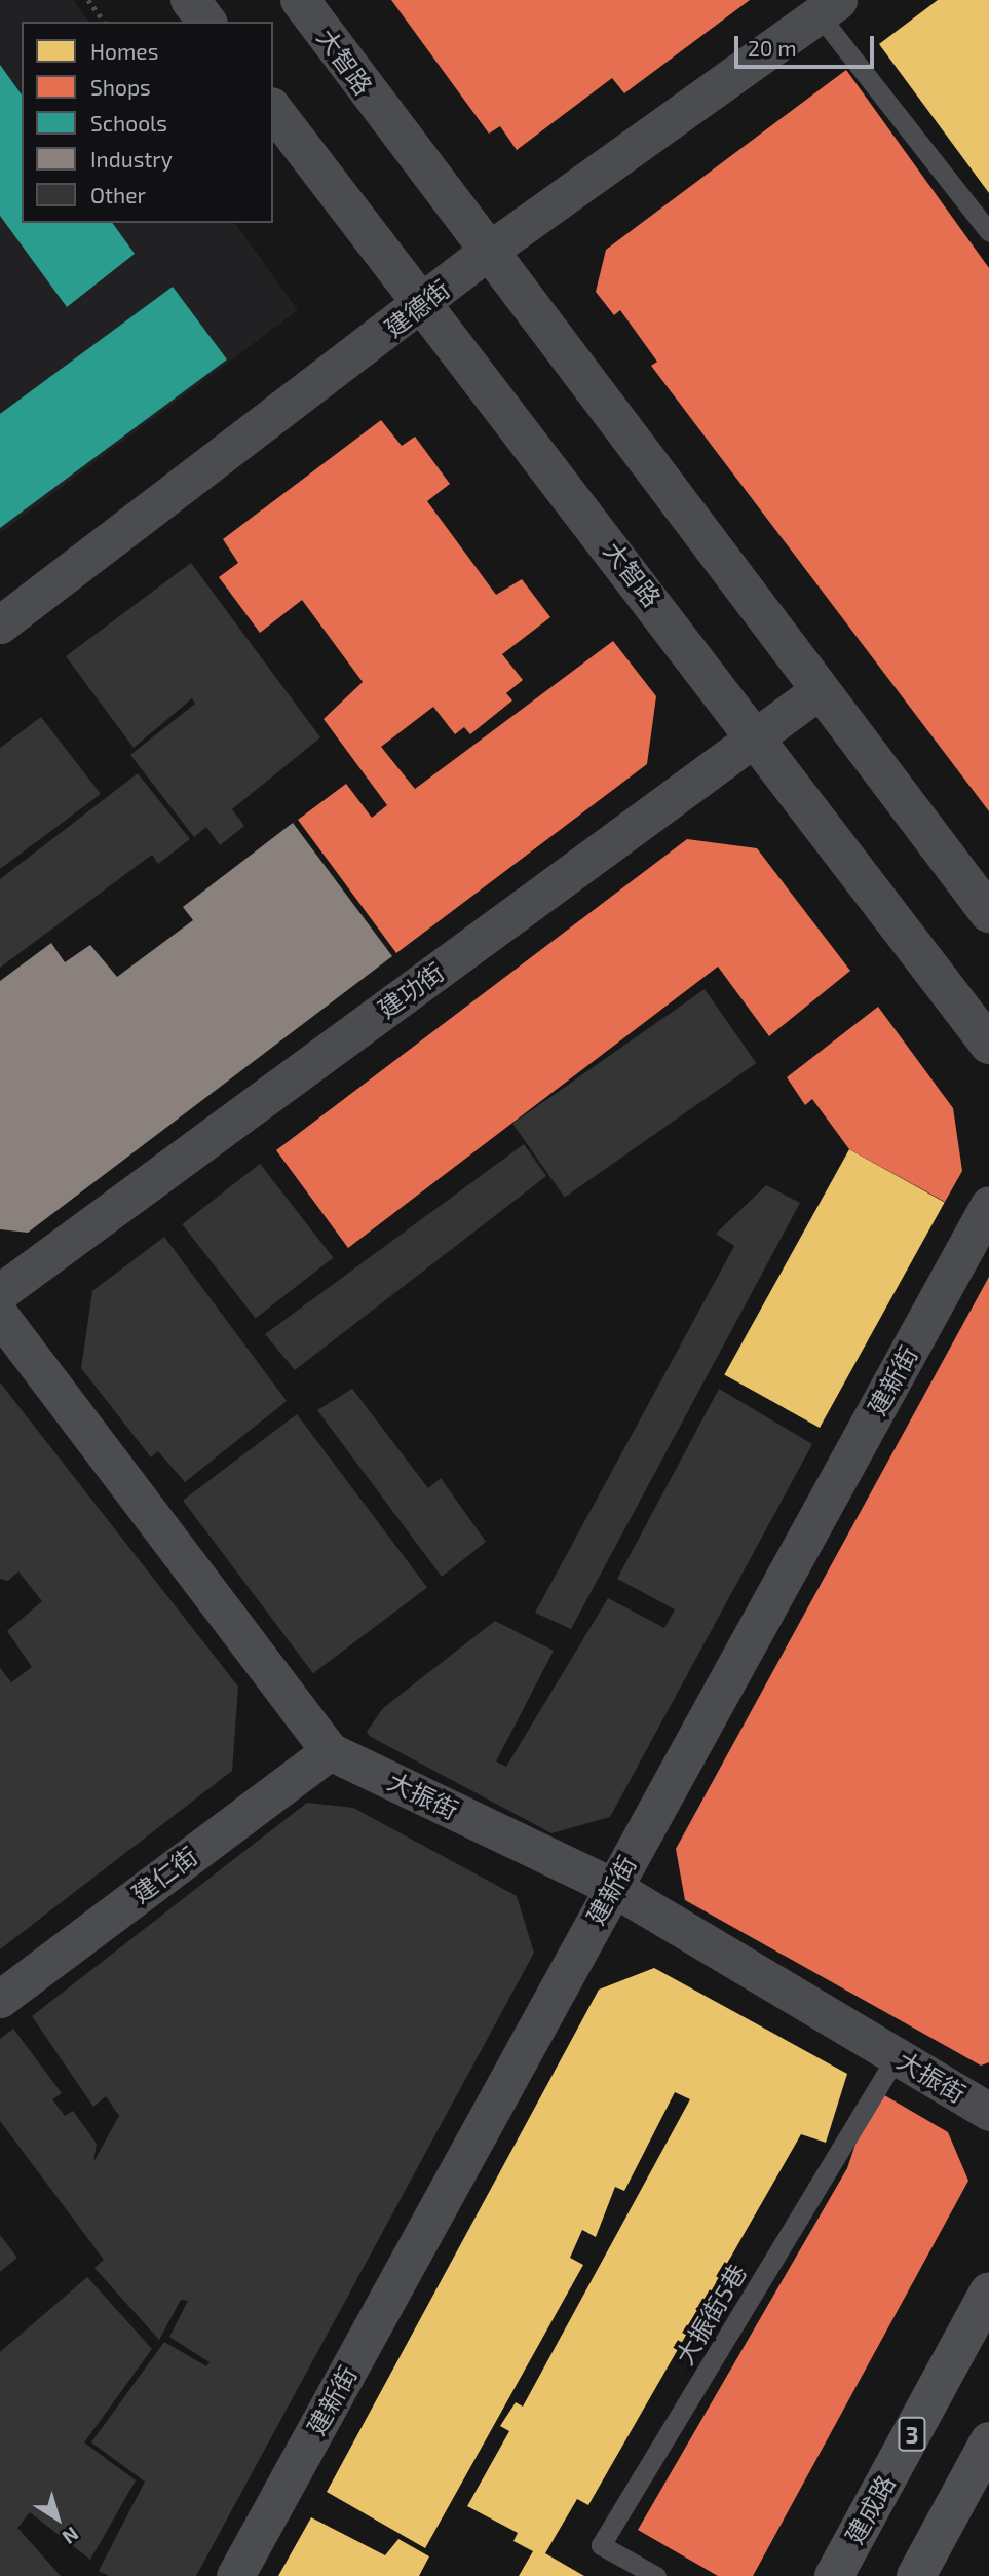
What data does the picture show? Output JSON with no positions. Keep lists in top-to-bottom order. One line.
{"streets":{"main road":["3","建成路"],"street":["大智路","建德街","建功街","建新街","大振街","建仁街"],"lane":["大振街5巷"]},"crossings":[["大智路","建德街"],["大智路","建功街"],["建新街","大振街"],["大振街","建仁街"],["大振街","大振街5巷"]],"legend":["Homes","Shops","Schools","Industry","Other"],"scale_bar":"20 m","north":"bottom right"}
